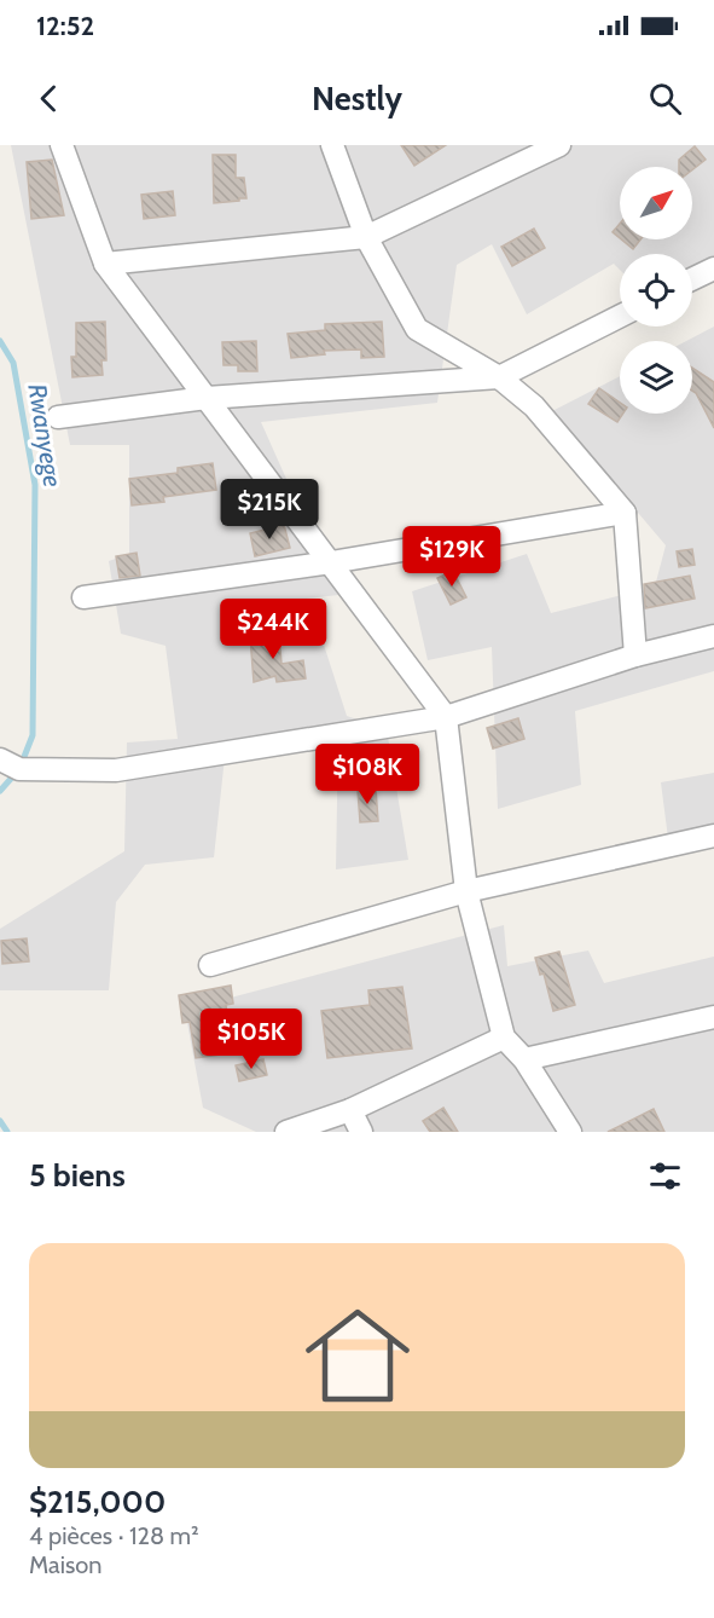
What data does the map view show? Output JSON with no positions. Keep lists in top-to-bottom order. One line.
{"water":["Rwanyege"],"north":"top right","page":{"status":"12:52","header":"Nestly","price":["$215K","$129K","$244K","$108K","$105K"],"heading":"5 biens","list":[{"name":"$215,000","note":"4 pièces · 128 m² · Maison"}]}}
